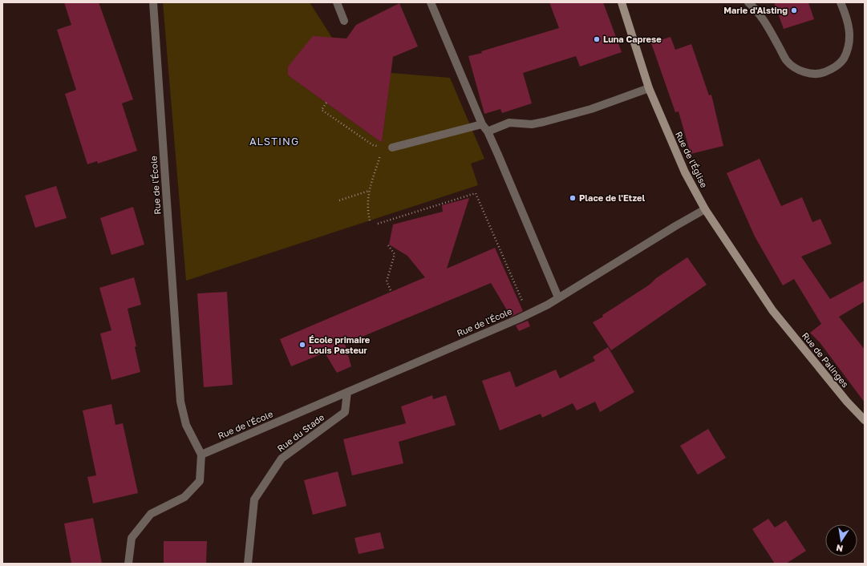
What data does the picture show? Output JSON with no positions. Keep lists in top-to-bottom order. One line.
{"streets":{"main road":["Rue de l'Église","Rue de Palinges"],"street":["Rue de l'École","Rue du Stade"]},"crossings":[["Rue de l'Église","Rue de l'École"],["Rue de l'Église","Rue de Palinges"],["Rue de l'École","Rue du Stade"]],"districts":["ALSTING"],"places":["Marie d'Alsting","Luna Caprese","Place de l'Etzel","École primaire Louis Pasteur"],"north":"bottom"}
